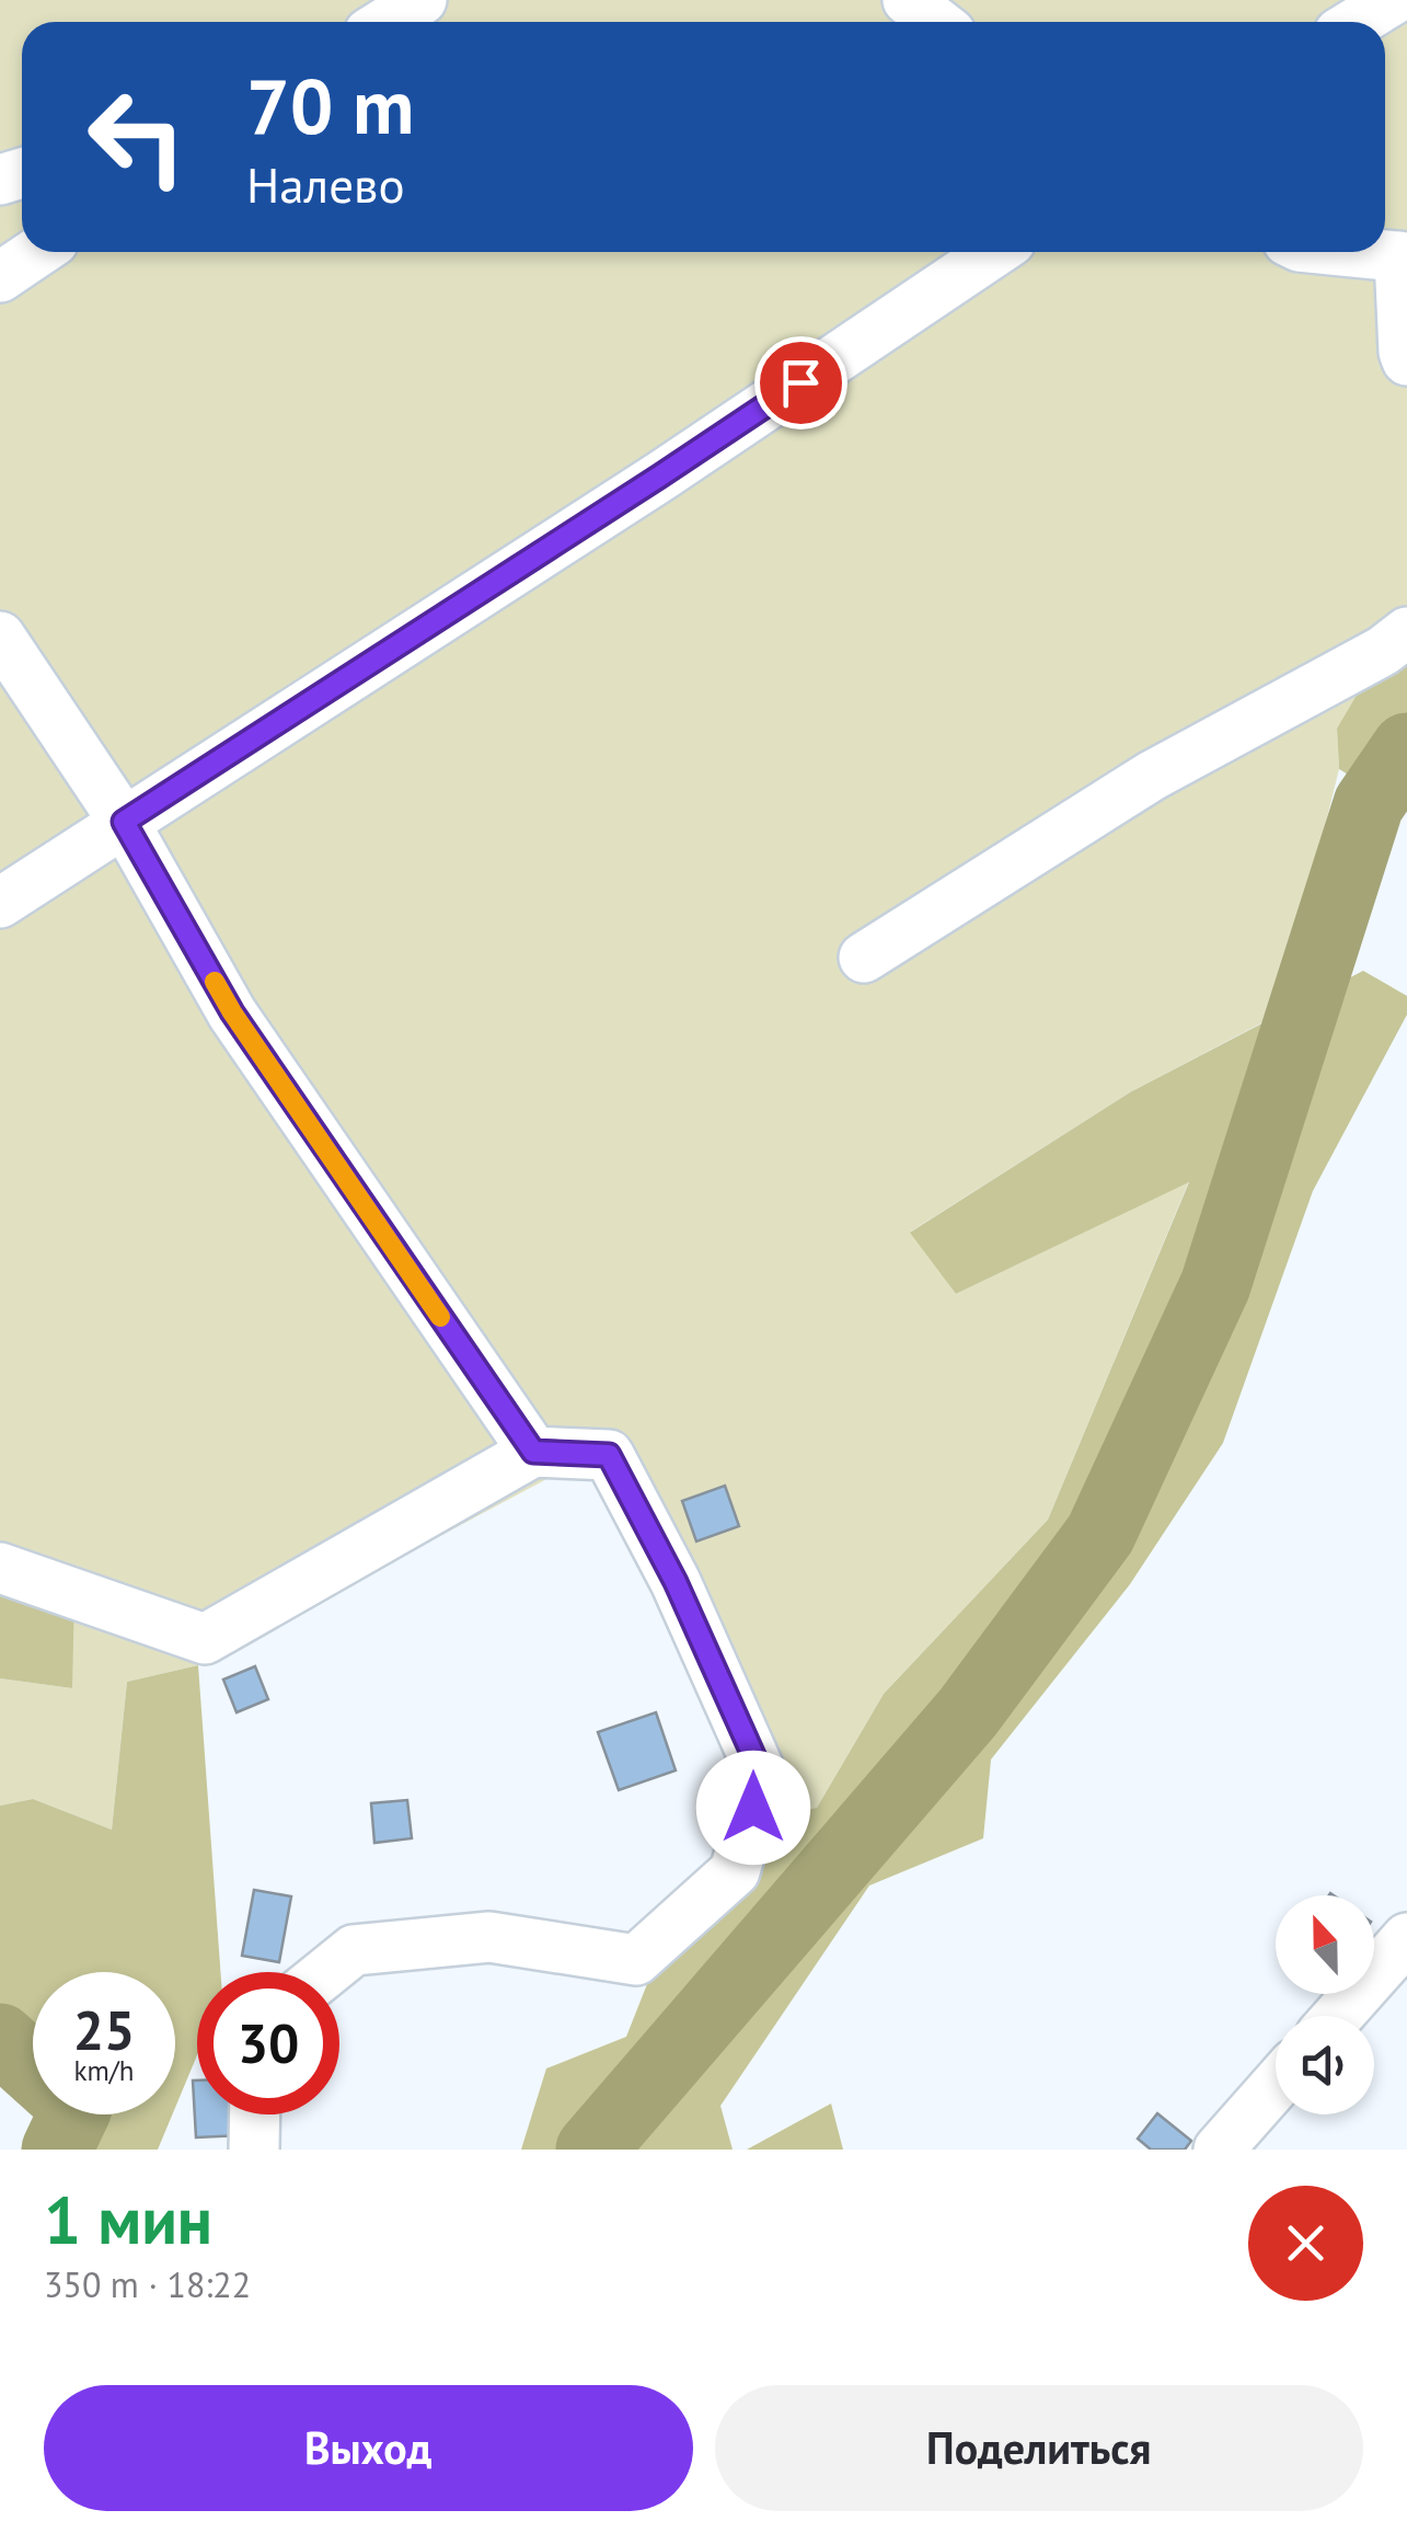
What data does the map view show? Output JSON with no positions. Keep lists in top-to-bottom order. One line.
{"north":"top","page":{"turn":["70 m","Налево"],"speed":"25 km/h","limit":"30","heading":["1 мин","350 m · 18:22"],"buttons":["Выход","Поделиться"]}}
